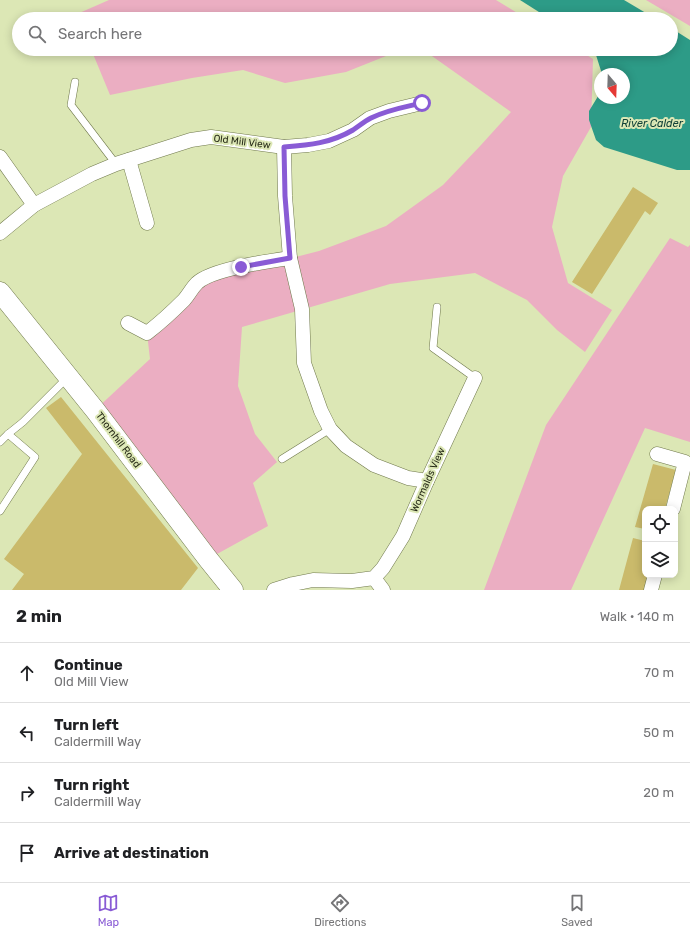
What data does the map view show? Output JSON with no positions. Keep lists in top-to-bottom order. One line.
{"streets":{"main road":["Thornhill Road"],"street":["Old Mill View","Wormalds View"]},"water":["River Calder"],"north":"bottom","page":{"search":"Search here","heading":["2 min","Walk · 140 m"],"list":[["Continue","Old Mill View","70 m"],["Turn left","Caldermill Way","50 m"],["Turn right","Caldermill Way","20 m"],"Arrive at destination"],"nav":["Map","Directions","Saved"]}}
